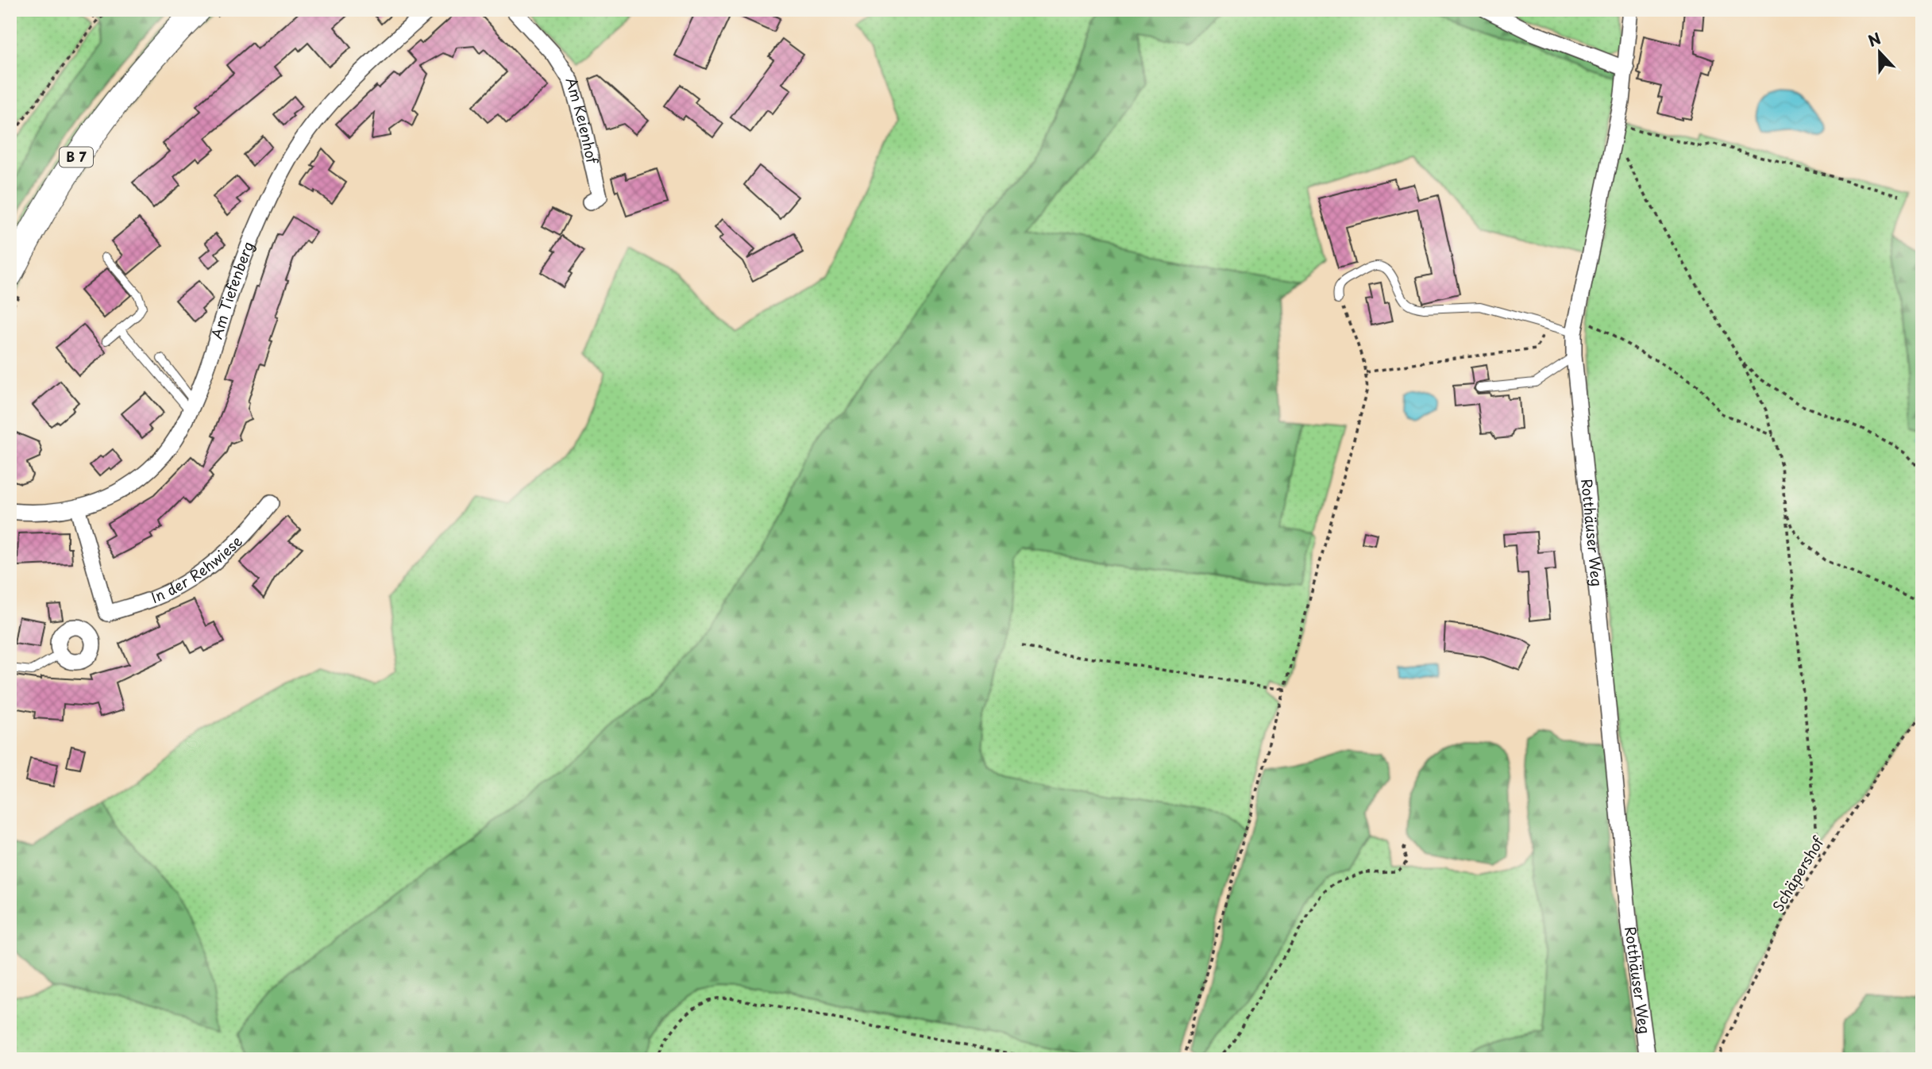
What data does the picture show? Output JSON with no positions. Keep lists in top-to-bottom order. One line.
{"streets":{"main road":["B 7"],"street":["Am Keienhof","Am Tiefenberg","Rotthäuser Weg","In der Rehwiese"],"path":["Schäpershof"]},"north":"top"}
